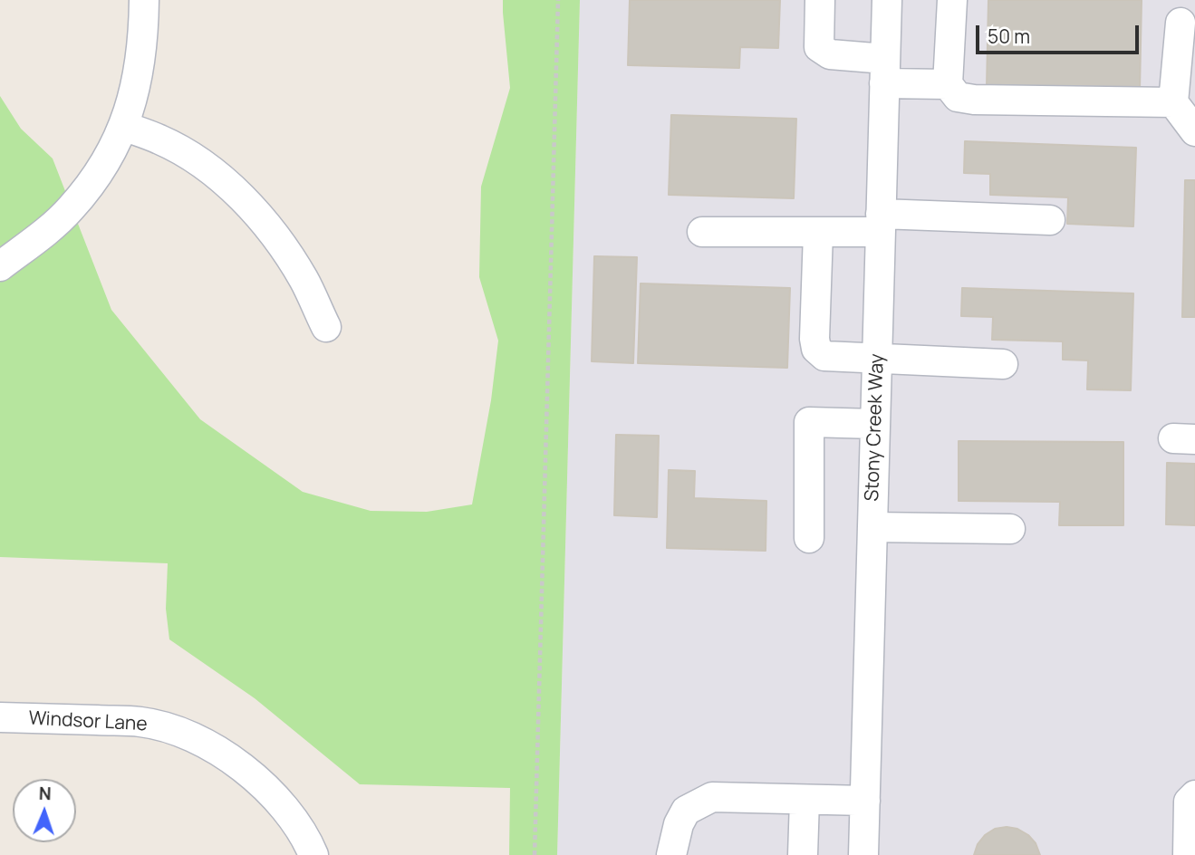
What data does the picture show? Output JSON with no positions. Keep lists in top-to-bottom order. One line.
{"streets":{"street":["Stony Creek Way","Windsor Lane"]},"scale_bar":"50 m","north":"top"}
